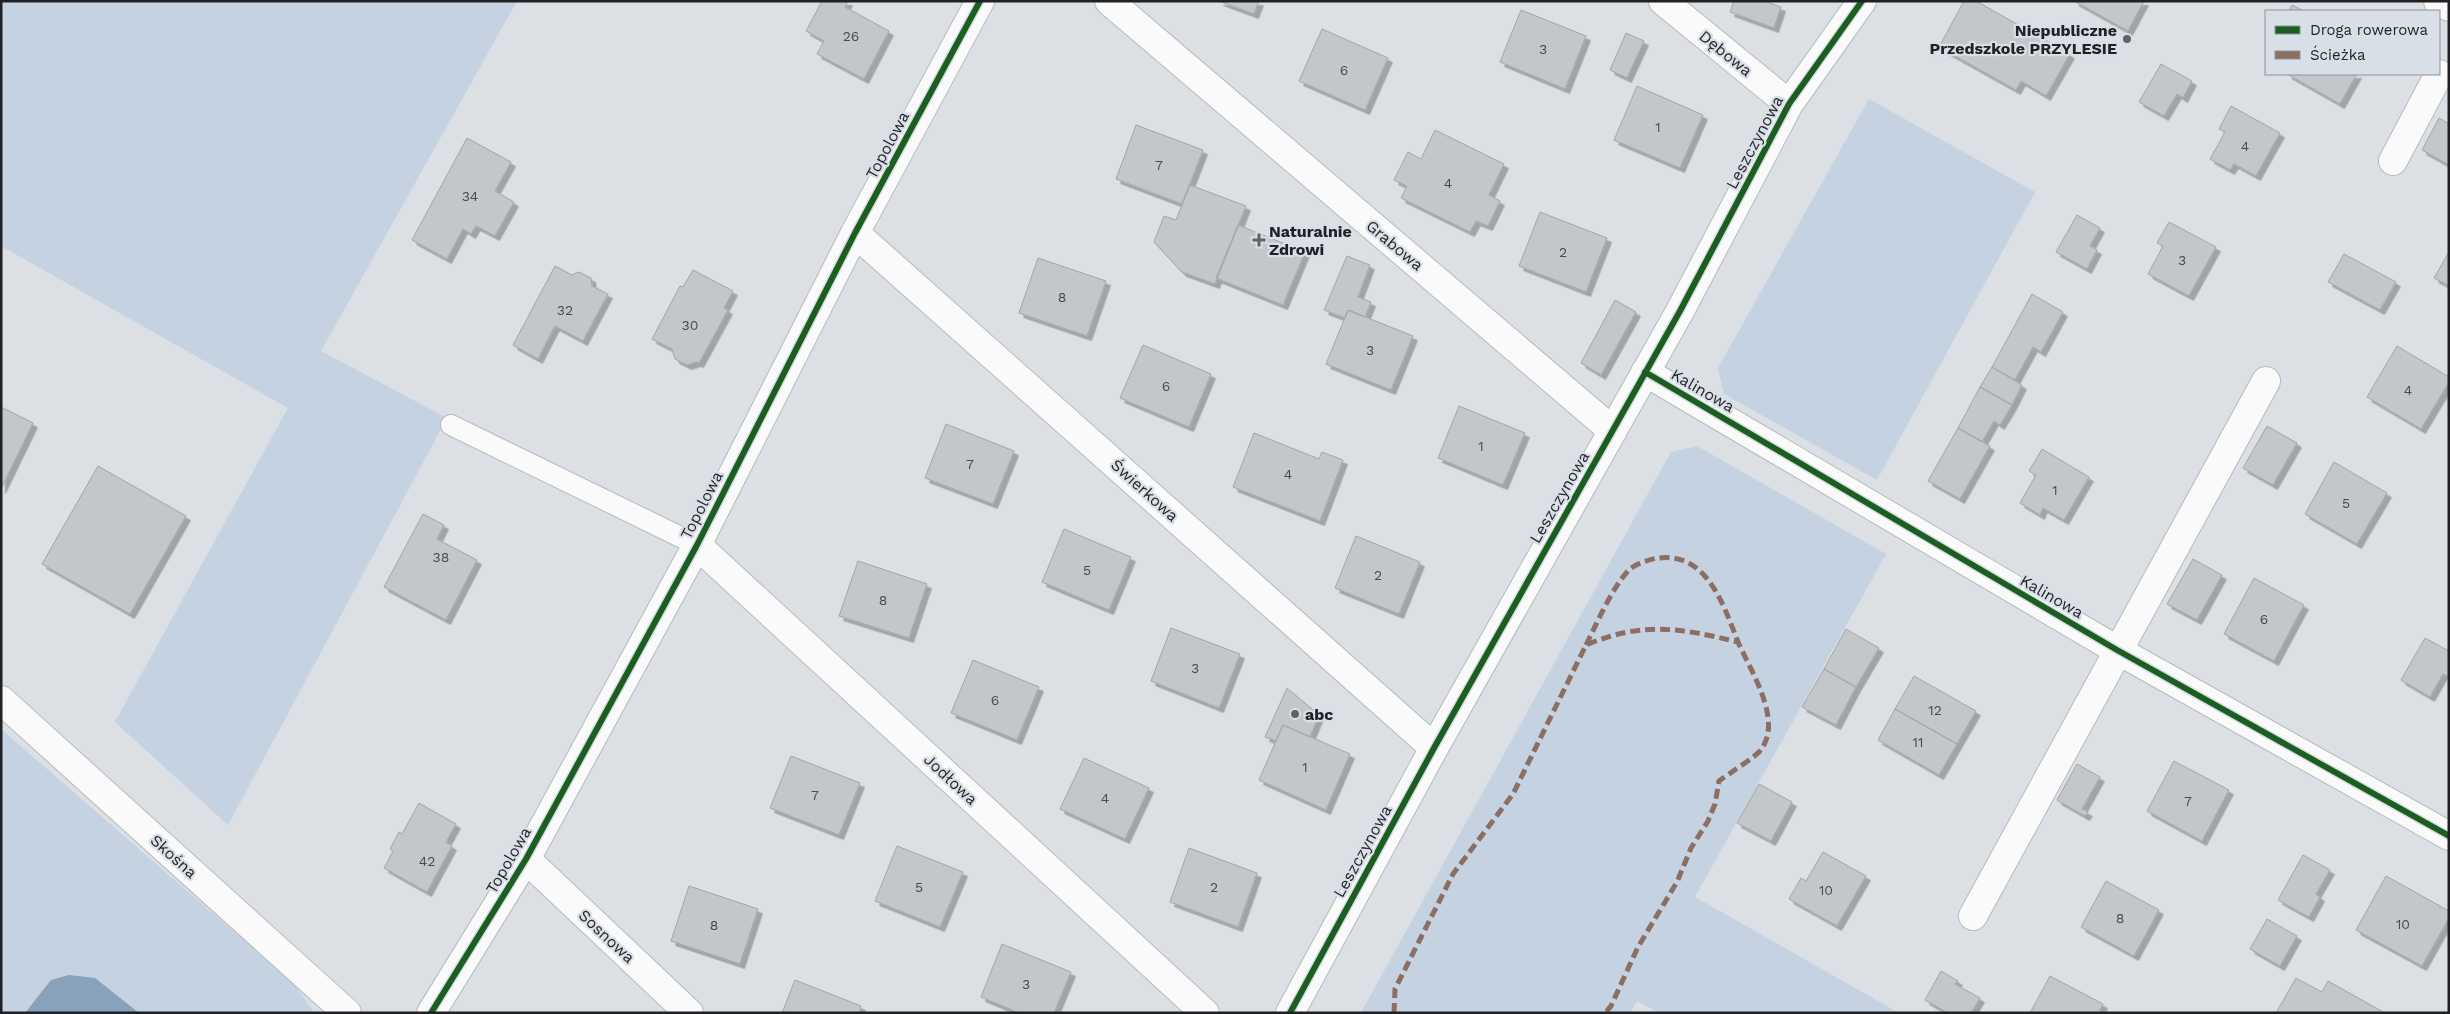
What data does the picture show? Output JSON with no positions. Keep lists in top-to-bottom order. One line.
{"streets":{"street":["Dębowa","Leszczynowa","Topolowa","Grabowa","Kalinowa","Świerkowa","Jodłowa","Skośna","Sosnowa"]},"crossings":[["Dębowa","Leszczynowa"],["Leszczynowa","Grabowa"],["Leszczynowa","Kalinowa"],["Leszczynowa","Świerkowa"],["Topolowa","Świerkowa"],["Topolowa","Jodłowa"],["Topolowa","Sosnowa"]],"places":{"other":["Niepubliczne Przedszkole PRZYLESIE","abc"],"health":["Naturalnie Zdrowi"]},"house_numbers":["26","3","6","1","4","7","4","34","2","3","8","32","30","3","6","4","1","7","4","1","5","38","5","2","8","6","3","6","12","11","1","7","4","7","42","5","2","10","8","10","8","3"],"legend":["Droga rowerowa","Ścieżka"]}
